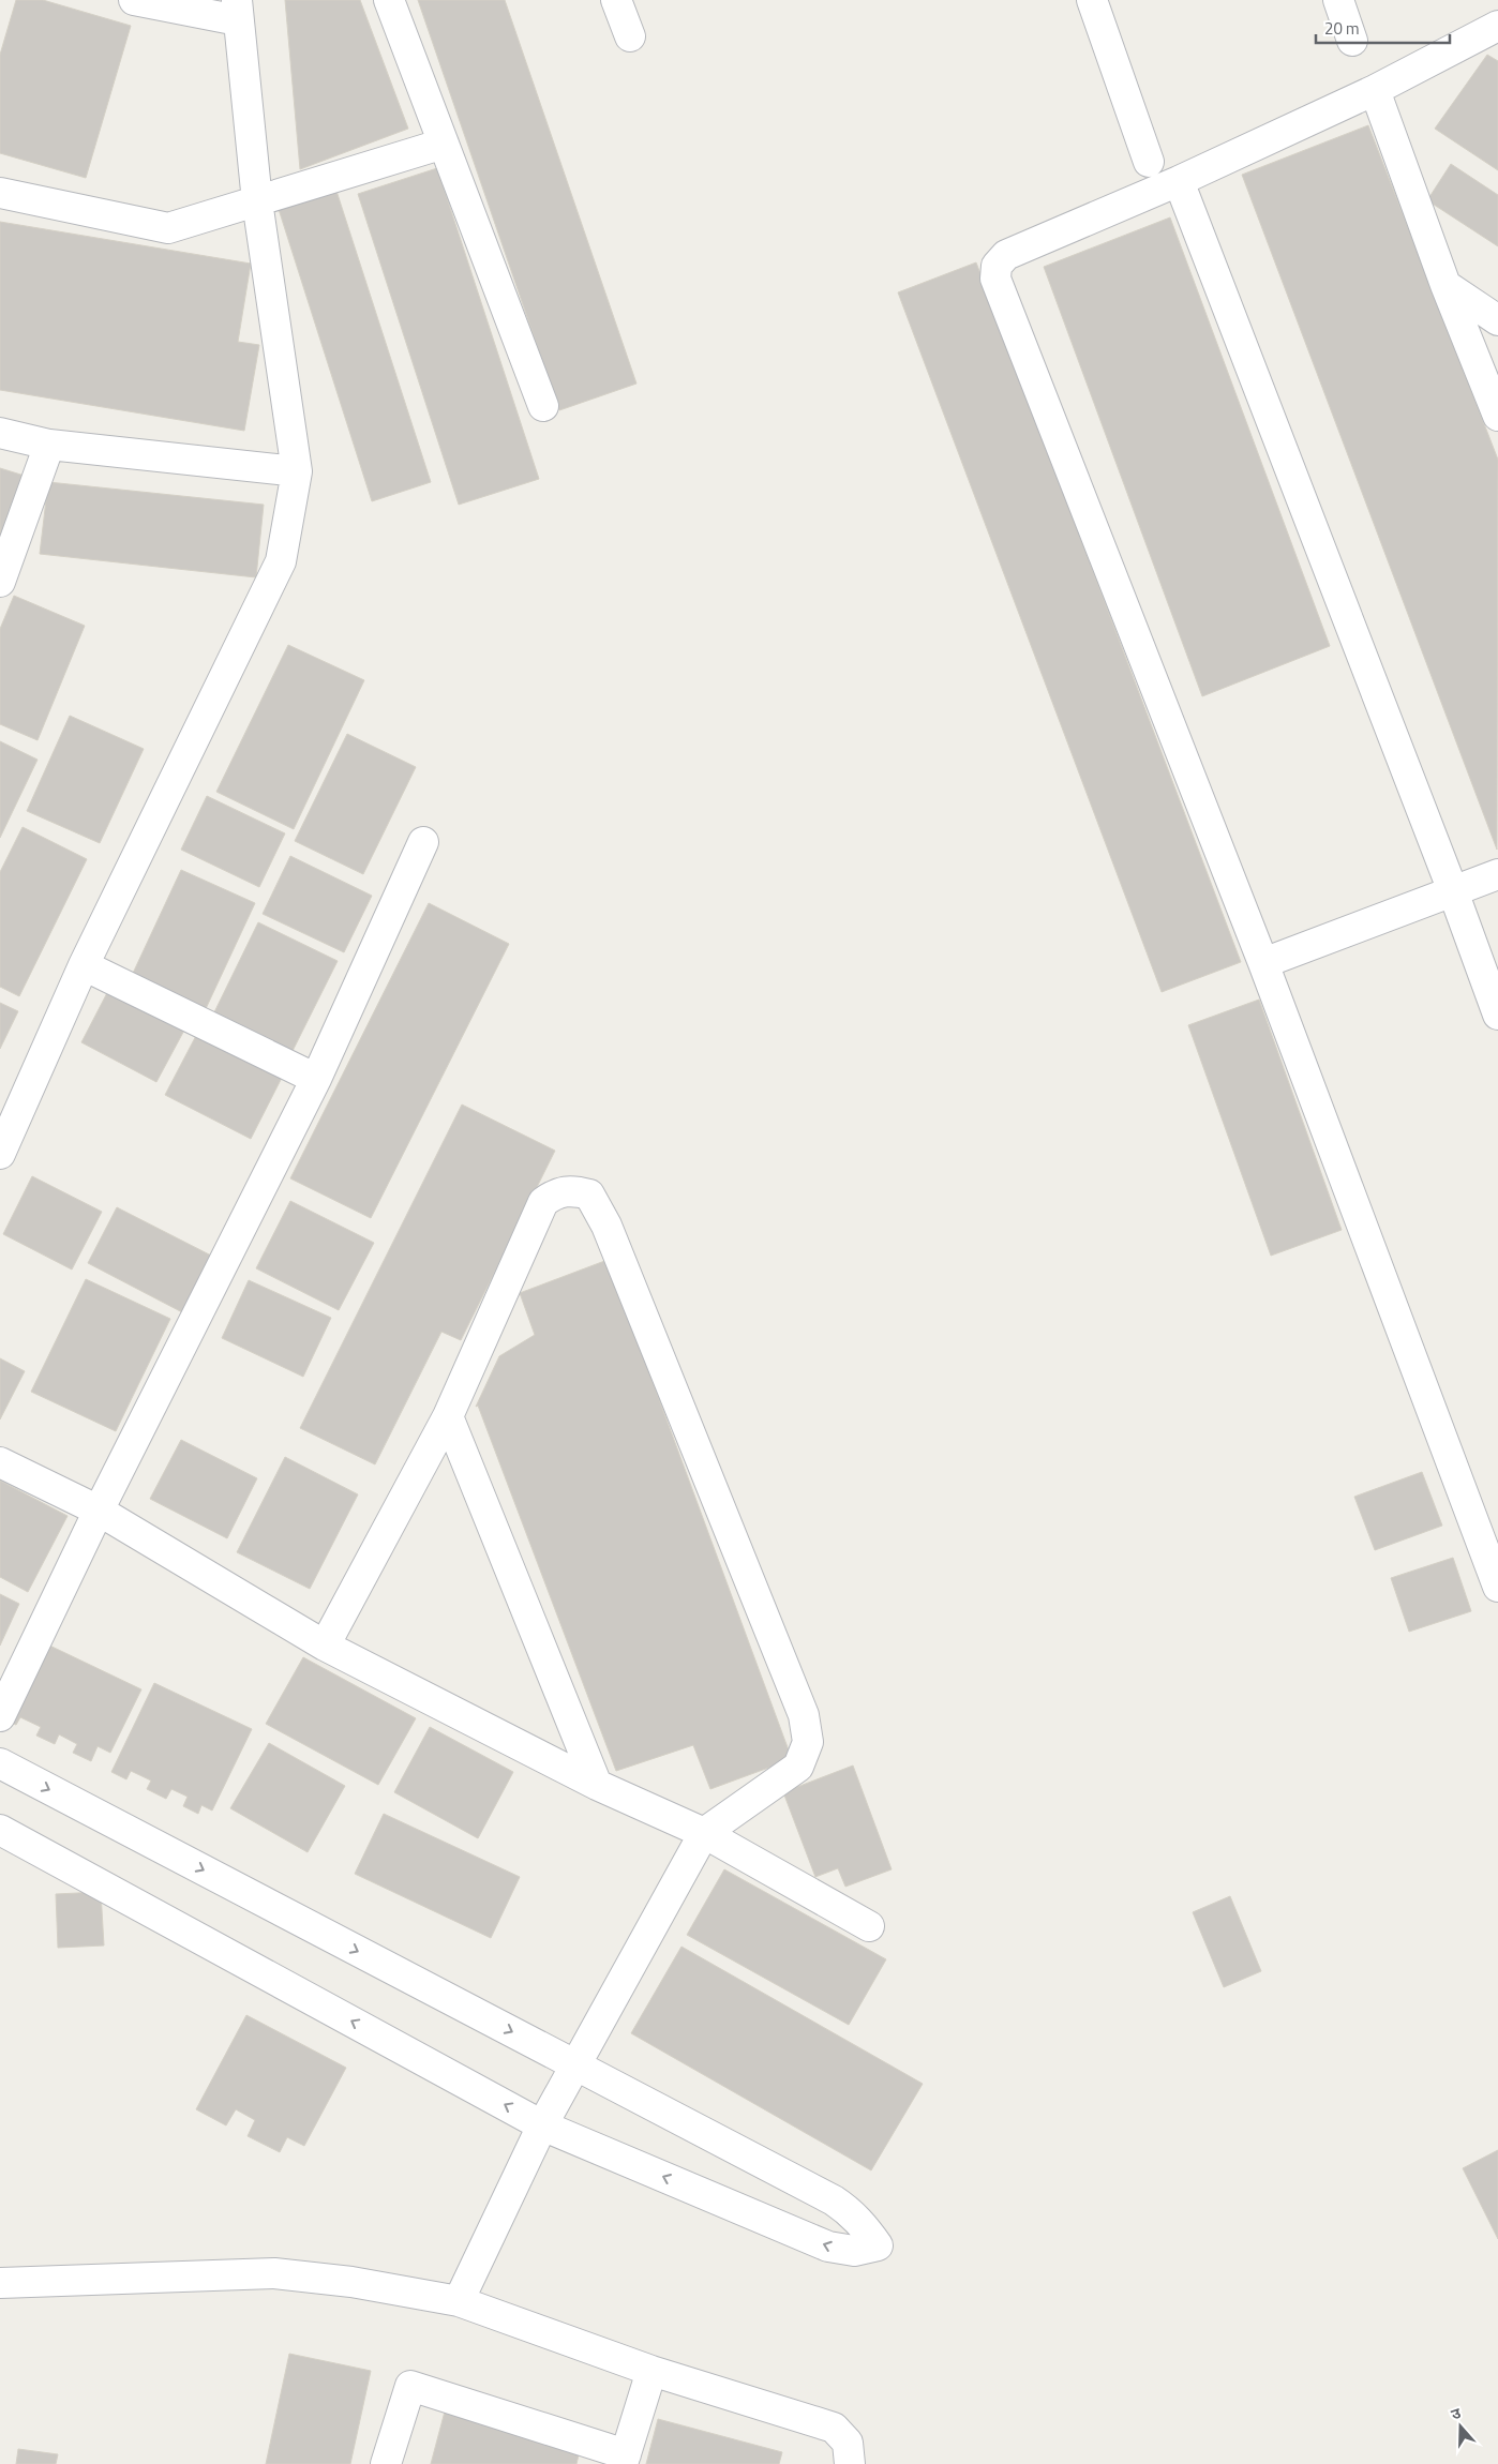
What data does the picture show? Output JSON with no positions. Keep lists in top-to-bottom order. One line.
{"scale_bar":"20 m","north":"top"}
